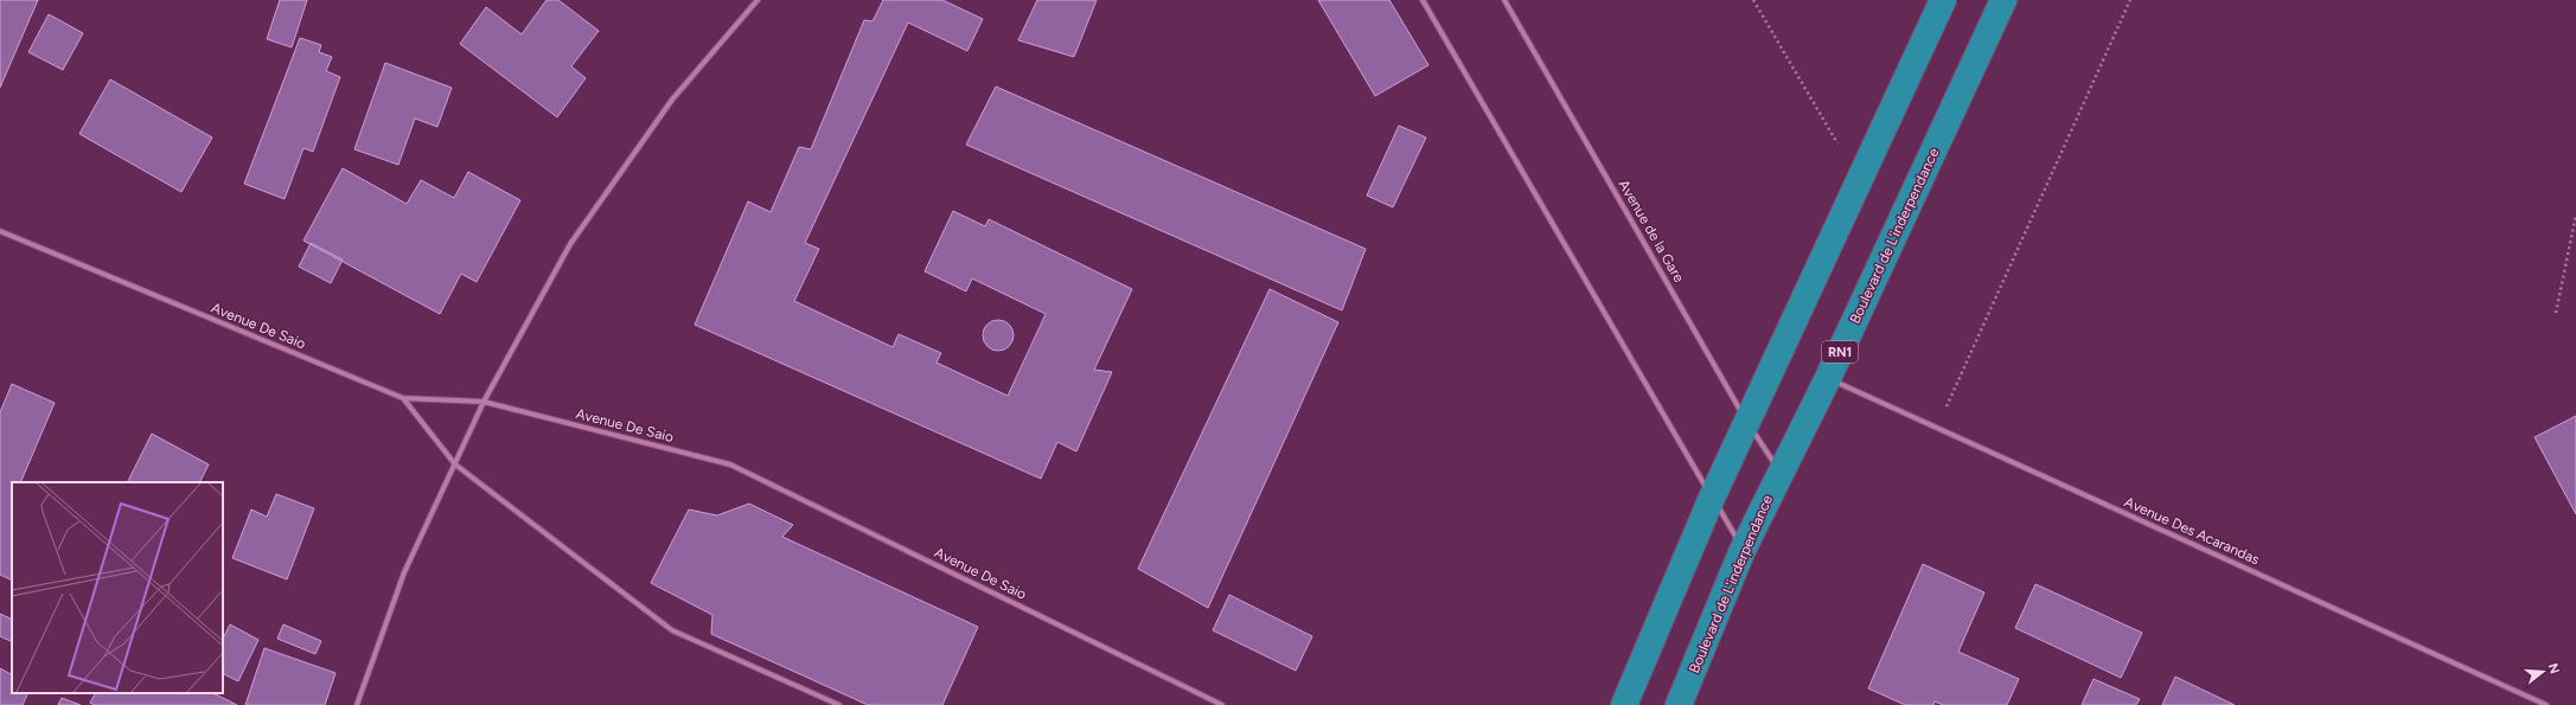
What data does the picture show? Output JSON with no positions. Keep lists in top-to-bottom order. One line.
{"streets":{"highway":["Boulevard de L'inderpendance","RN1"],"street":["Avenue de la Gare","Avenue De Saio","Avenue Des Acarandas"]},"crossings":[["Avenue de la Gare","Boulevard de L'inderpendance"],["Boulevard de L'inderpendance","Avenue Des Acarandas"]],"north":"right"}
